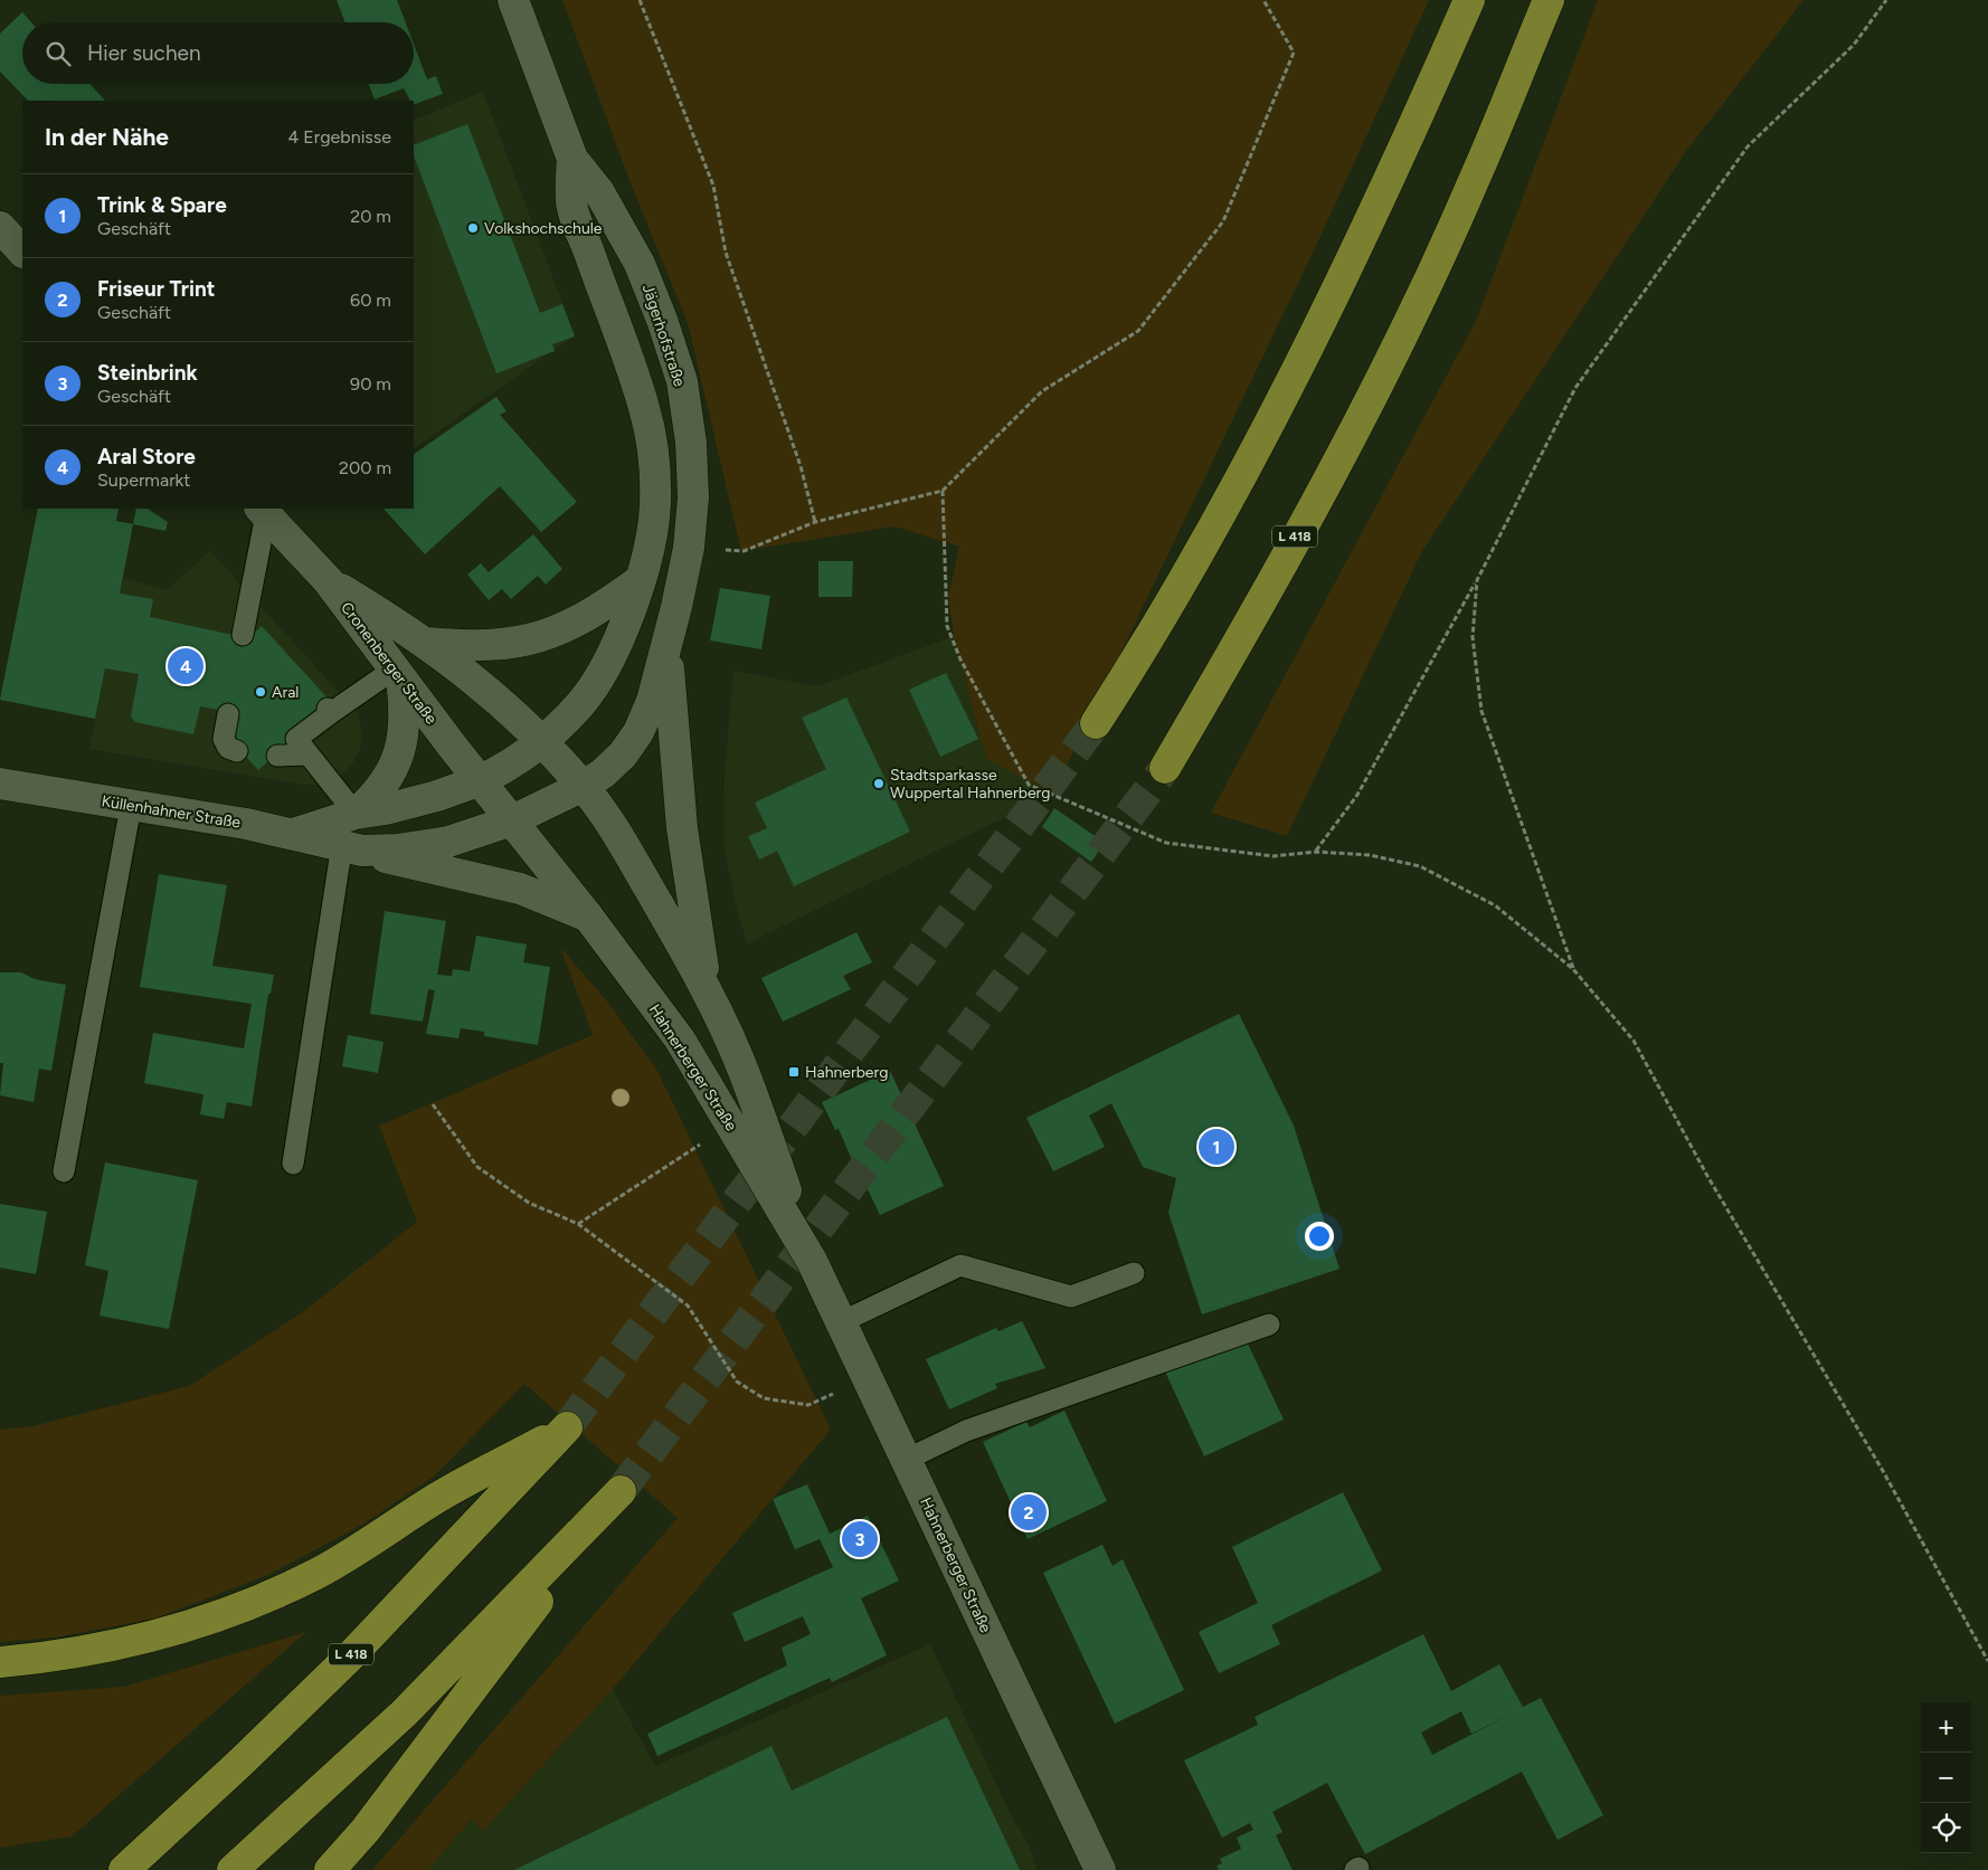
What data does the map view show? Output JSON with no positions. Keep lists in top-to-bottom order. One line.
{"streets":{"highway":["L 418"],"main road":["Jägerhofstraße","Cronenberger Straße","Küllenhahner Straße","Hahnerberger Straße"]},"crossings":[["Jägerhofstraße","Cronenberger Straße"],["Jägerhofstraße","Küllenhahner Straße"],["Jägerhofstraße","Hahnerberger Straße"],["Cronenberger Straße","Küllenhahner Straße"],["Cronenberger Straße","Hahnerberger Straße"],["Küllenhahner Straße","Hahnerberger Straße"]],"places":{"other":["Volkshochschule","Aral","Stadtsparkasse Wuppertal Hahnerberg"],"transit":["Hahnerberg"]},"page":{"search":"Hier suchen","heading":["In der Nähe","4 Ergebnisse"],"list":[{"mark":"1","name":"Trink & Spare","note":"Geschäft","value":"20 m"},{"mark":"2","name":"Friseur Trint","note":"Geschäft","value":"60 m"},{"mark":"3","name":"Steinbrink","note":"Geschäft","value":"90 m"},{"mark":"4","name":"Aral Store","note":"Supermarkt","value":"200 m"}],"pins":["4","1","2","3"],"map_buttons":["+","−"]}}
